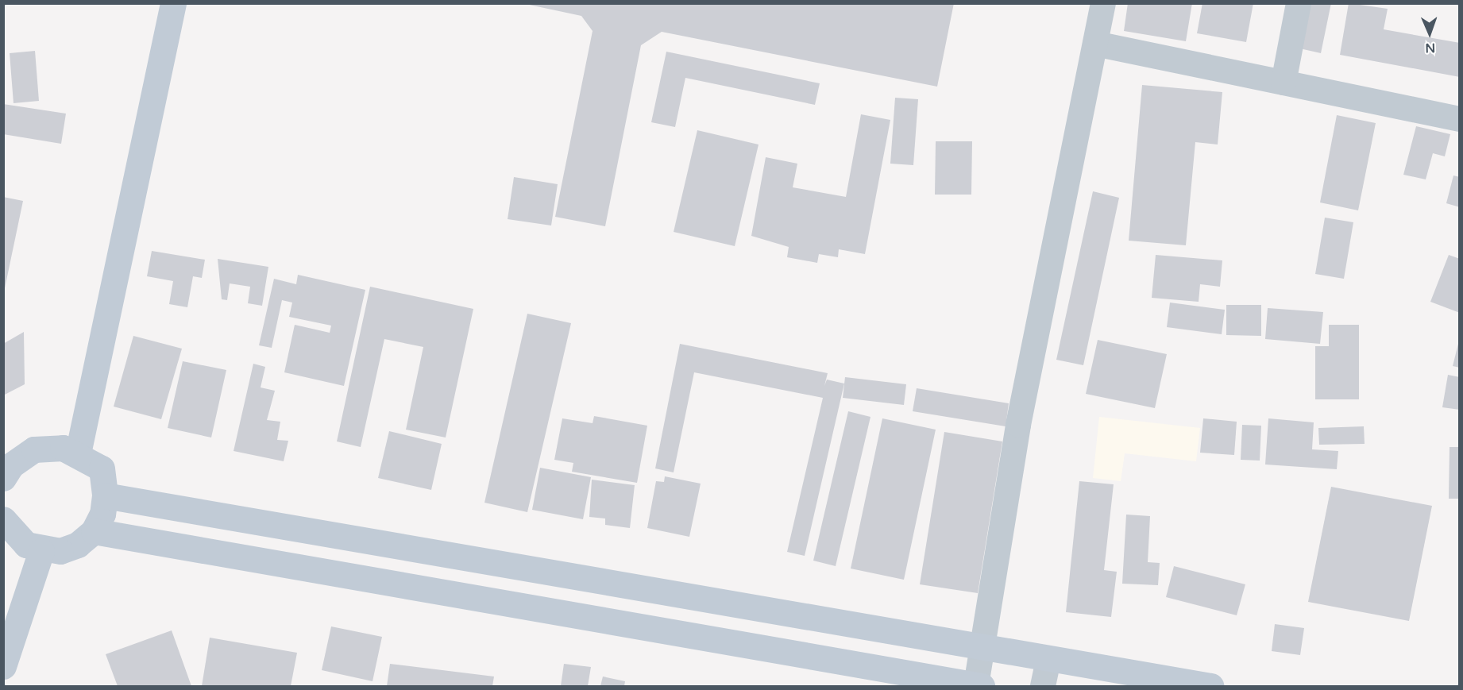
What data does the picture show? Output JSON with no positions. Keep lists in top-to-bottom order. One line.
{"north":"bottom"}
